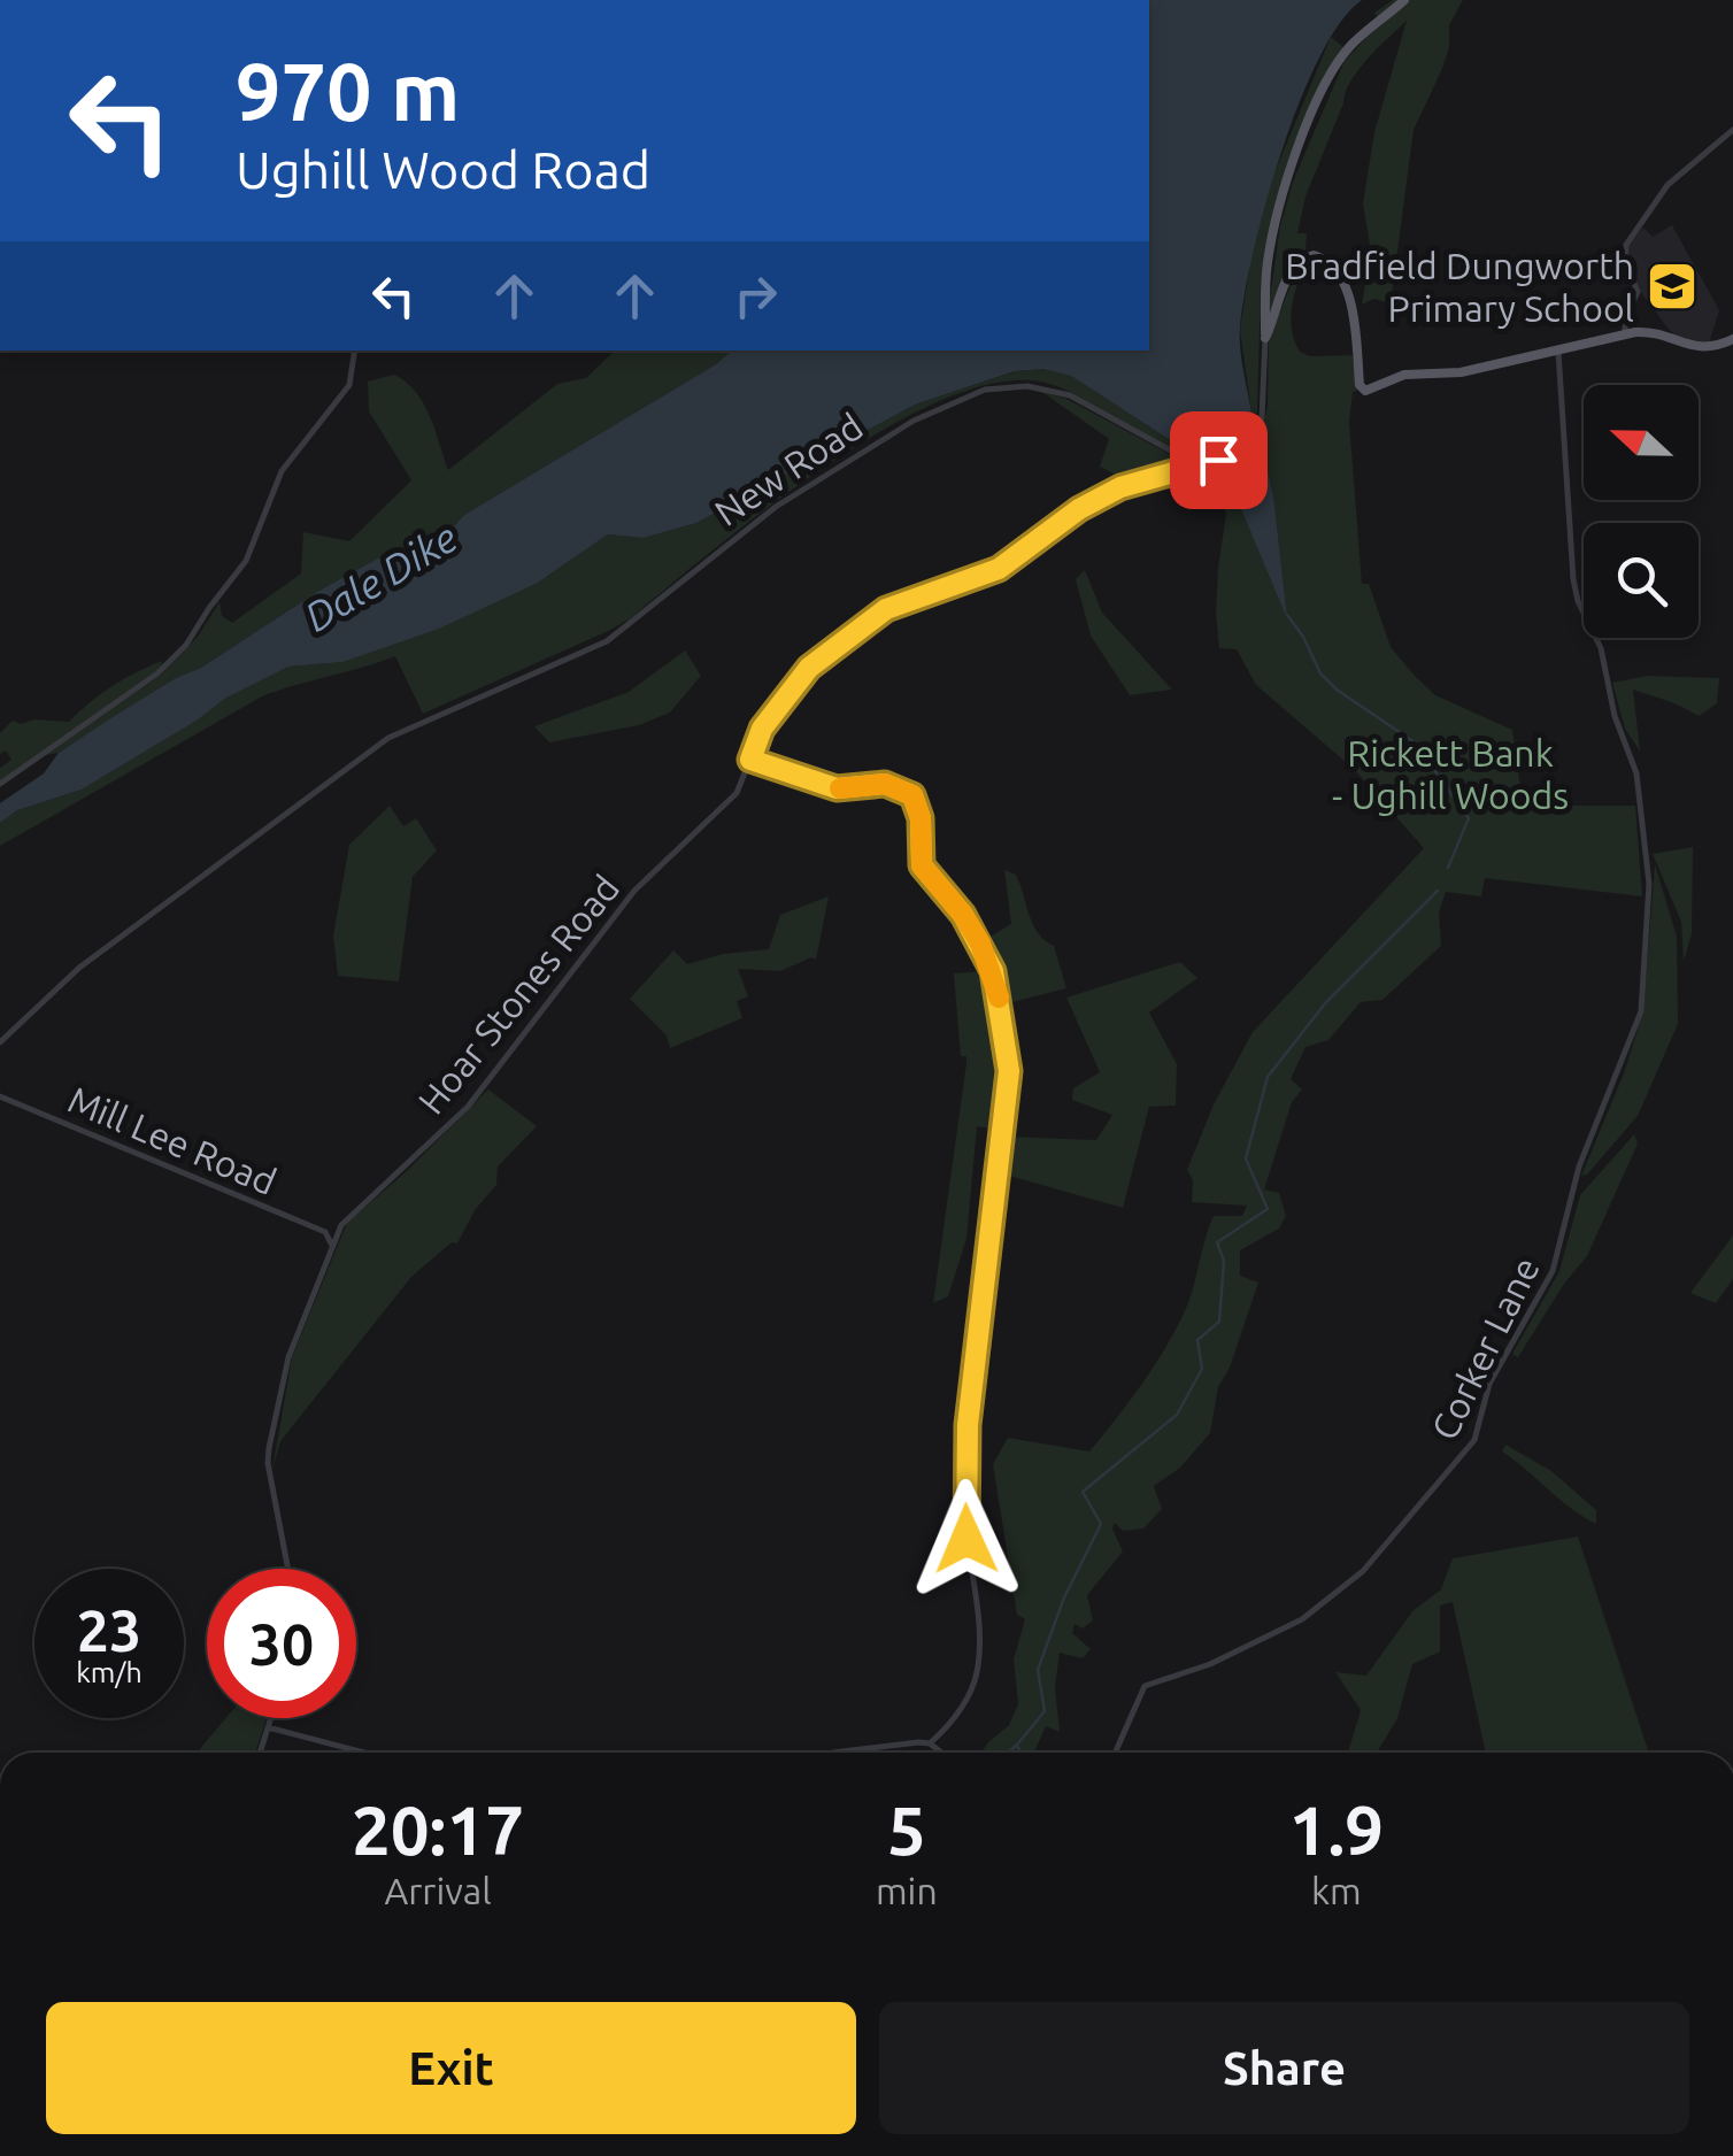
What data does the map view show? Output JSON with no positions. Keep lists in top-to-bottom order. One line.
{"streets":{"street":["New Road","Hoar Stones Road","Mill Lee Road","Corker Lane"]},"crossings":[["New Road","Hoar Stones Road"]],"water":["Dale Dike"],"parks":["Rickett Bank - Ughill Woods"],"places":{"school or university":["Bradfield Dungworth Primary School"]},"north":"left","page":{"turn":["970 m","Ughill Wood Road"],"speed":"23 km/h","limit":"30","eta":["20:17","Arrival","5","min","1.9","km"],"buttons":["Exit","Share"]}}
